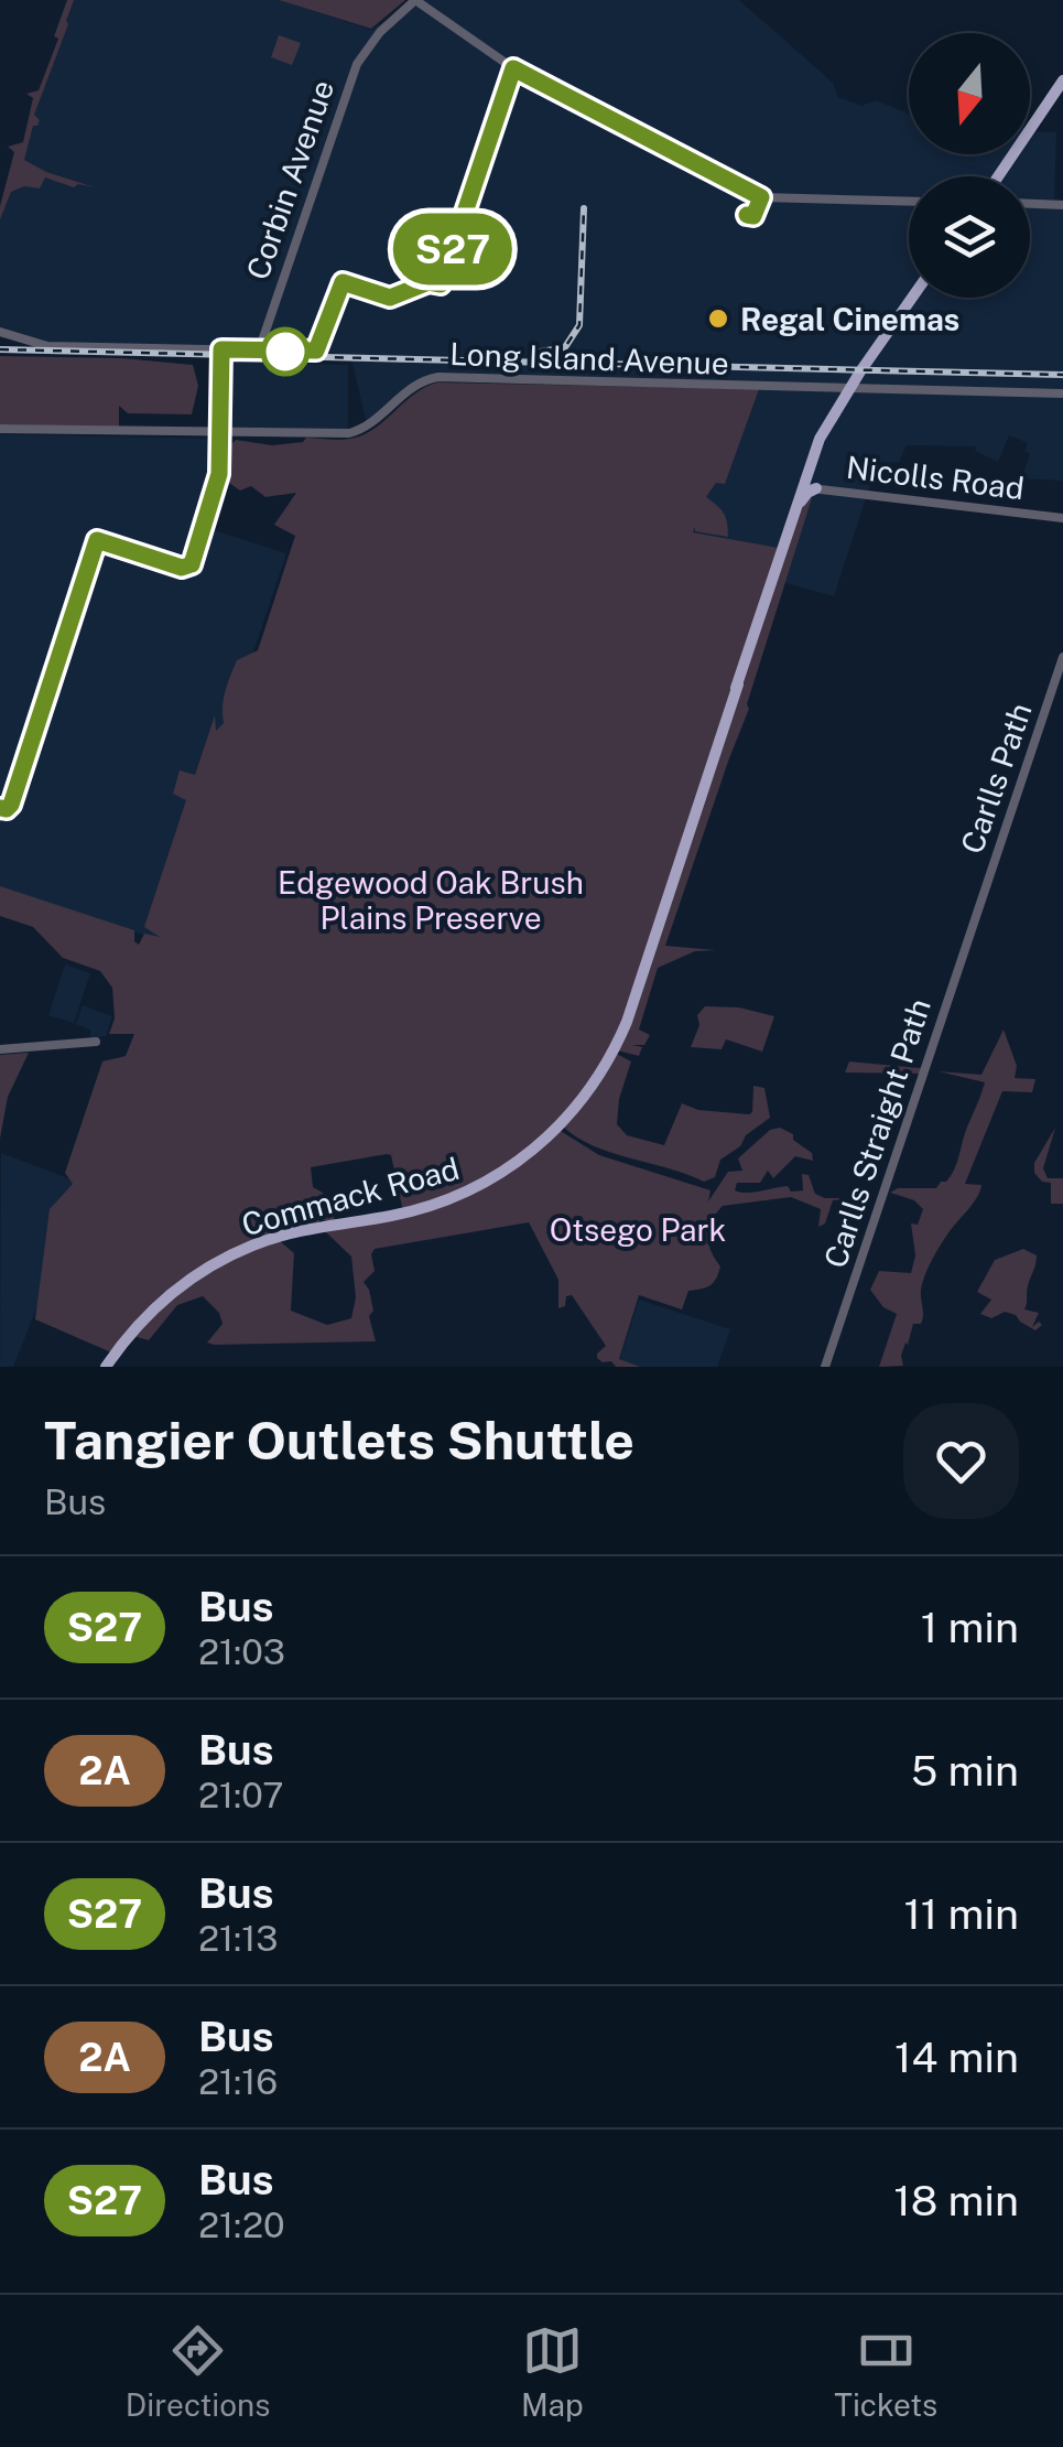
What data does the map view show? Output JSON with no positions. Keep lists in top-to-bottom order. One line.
{"streets":{"main road":["Commack Road"],"street":["Corbin Avenue","Long Island Avenue","Nicolls Road","Carlls Path","Carlls Straight Path"]},"crossings":[["Long Island Avenue","Commack Road"],["Nicolls Road","Commack Road"],["Carlls Path","Carlls Straight Path"]],"parks":["Edgewood Oak Brush Plains Preserve","Otsego Park"],"places":["Regal Cinemas"],"lines":["bus line S27"],"north":"bottom","page":{"on_map":"S27","heading":["Tangier Outlets Shuttle","Bus"],"list":[{"mark":"S27","name":"Bus","note":"21:03","value":"1 min"},{"mark":"2A","name":"Bus","note":"21:07","value":"5 min"},{"mark":"S27","name":"Bus","note":"21:13","value":"11 min"},{"mark":"2A","name":"Bus","note":"21:16","value":"14 min"},{"mark":"S27","name":"Bus","note":"21:20","value":"18 min"}],"tabs":["Directions","Map","Tickets"]}}
